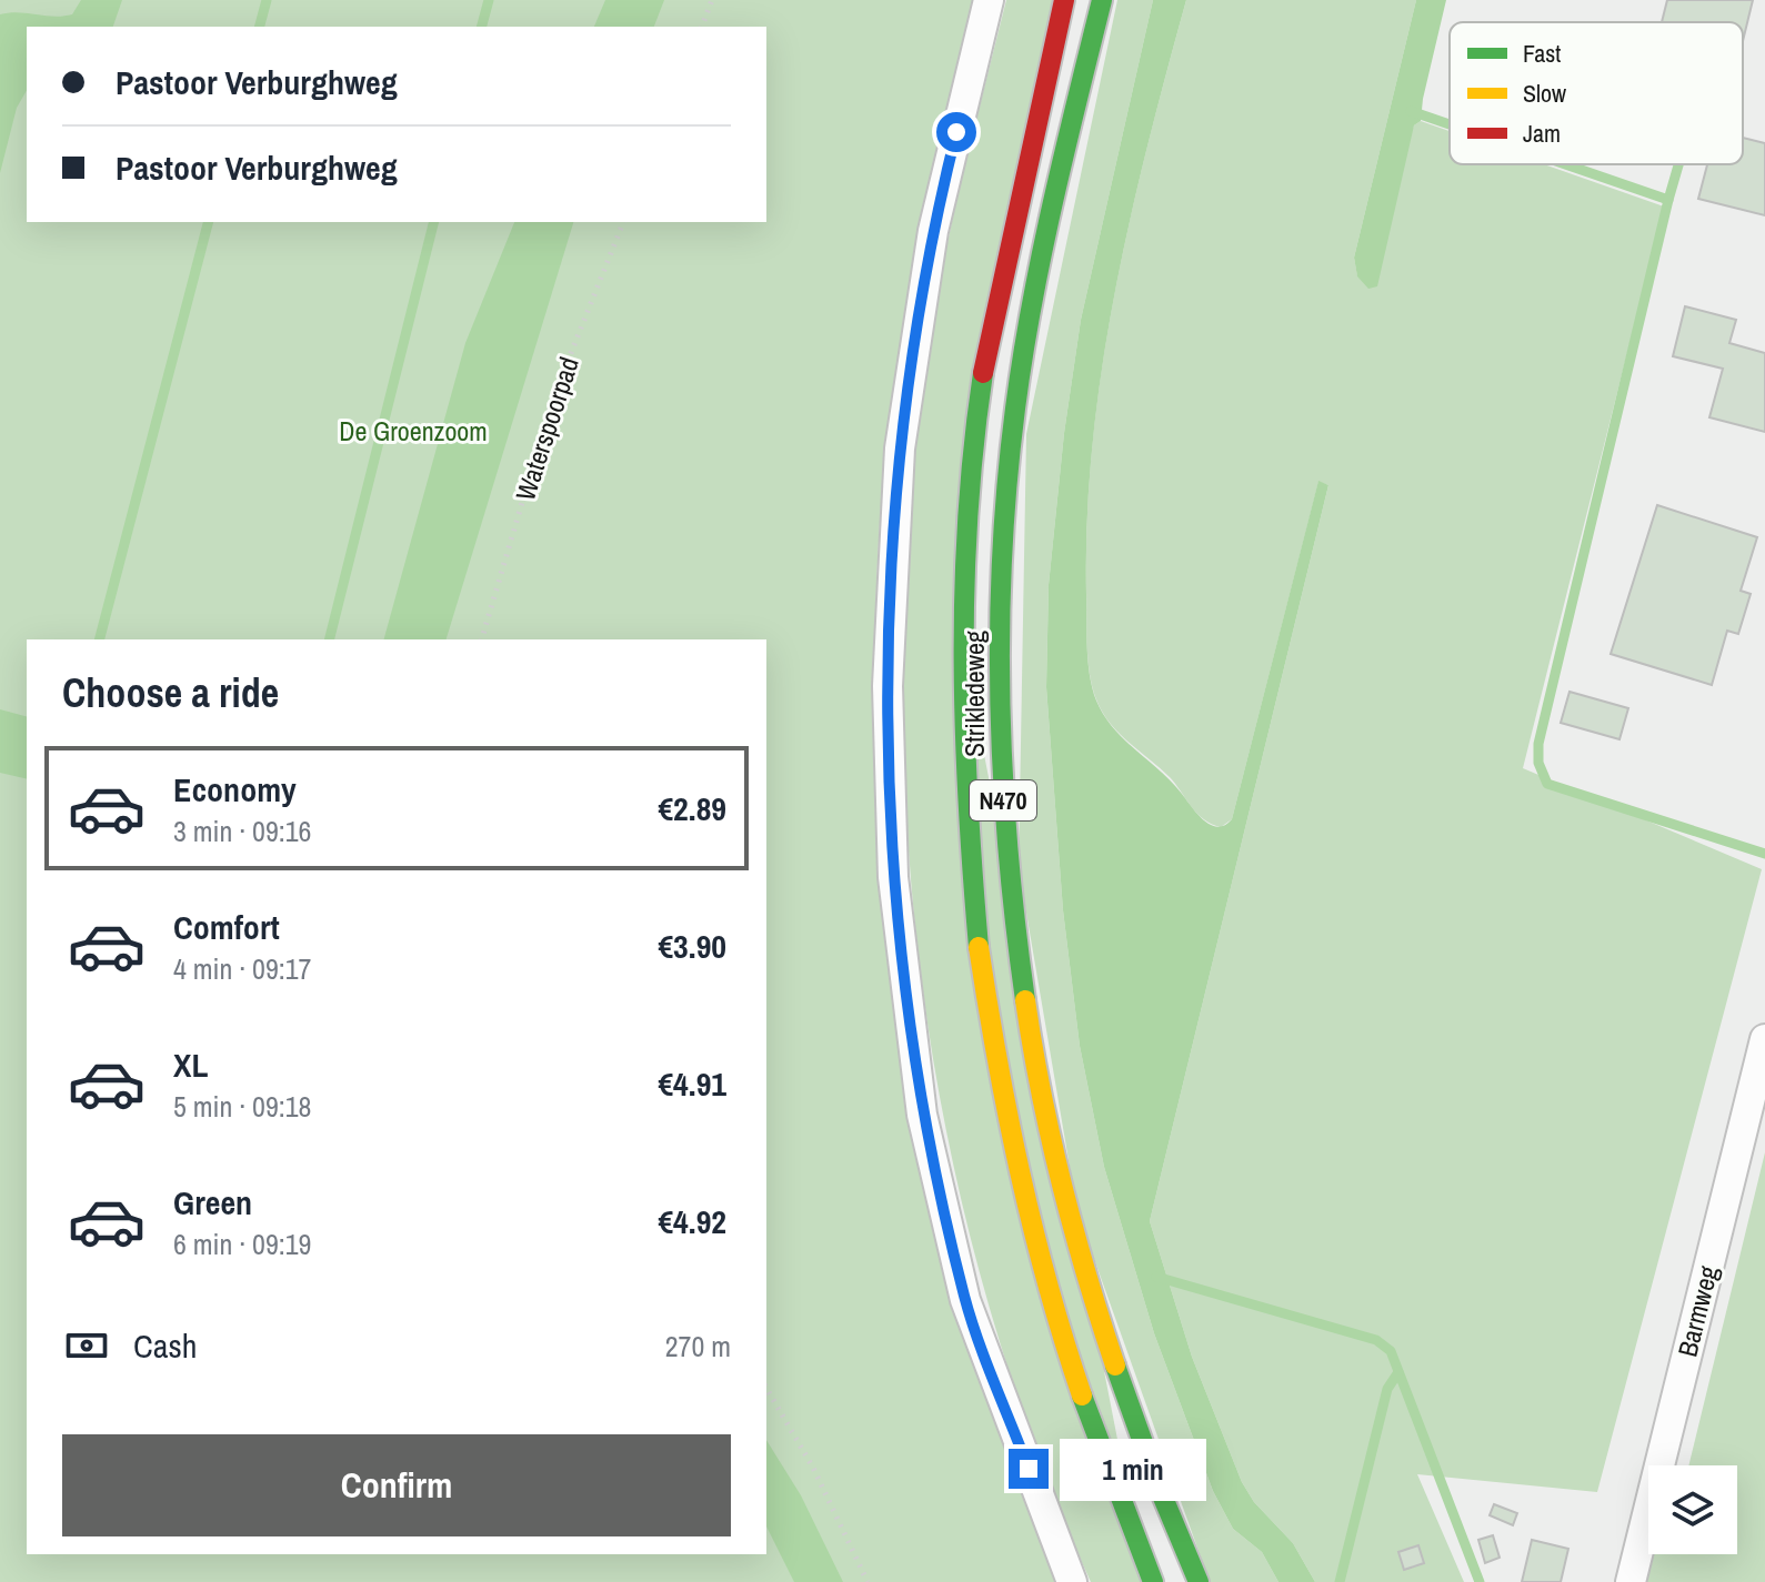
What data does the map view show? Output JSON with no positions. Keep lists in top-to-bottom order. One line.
{"streets":{"main road":["Strikledeweg","N470"],"street":["Barmweg"],"path":["Waterspoorpad"]},"parks":["De Groenzoom"],"legend":["Fast","Slow","Jam"],"page":{"banner":["Pastoor Verburghweg","Pastoor Verburghweg"],"heading":"Choose a ride","list":[{"name":"Economy","note":"3 min · 09:16","value":"€2.89"},{"name":"Comfort","note":"4 min · 09:17","value":"€3.90"},{"name":"XL","note":"5 min · 09:18","value":"€4.91"},{"name":"Green","note":"6 min · 09:19","value":"€4.92"}],"pay":["Cash","270 m"],"buttons":"Confirm","bubble":"1 min"}}
